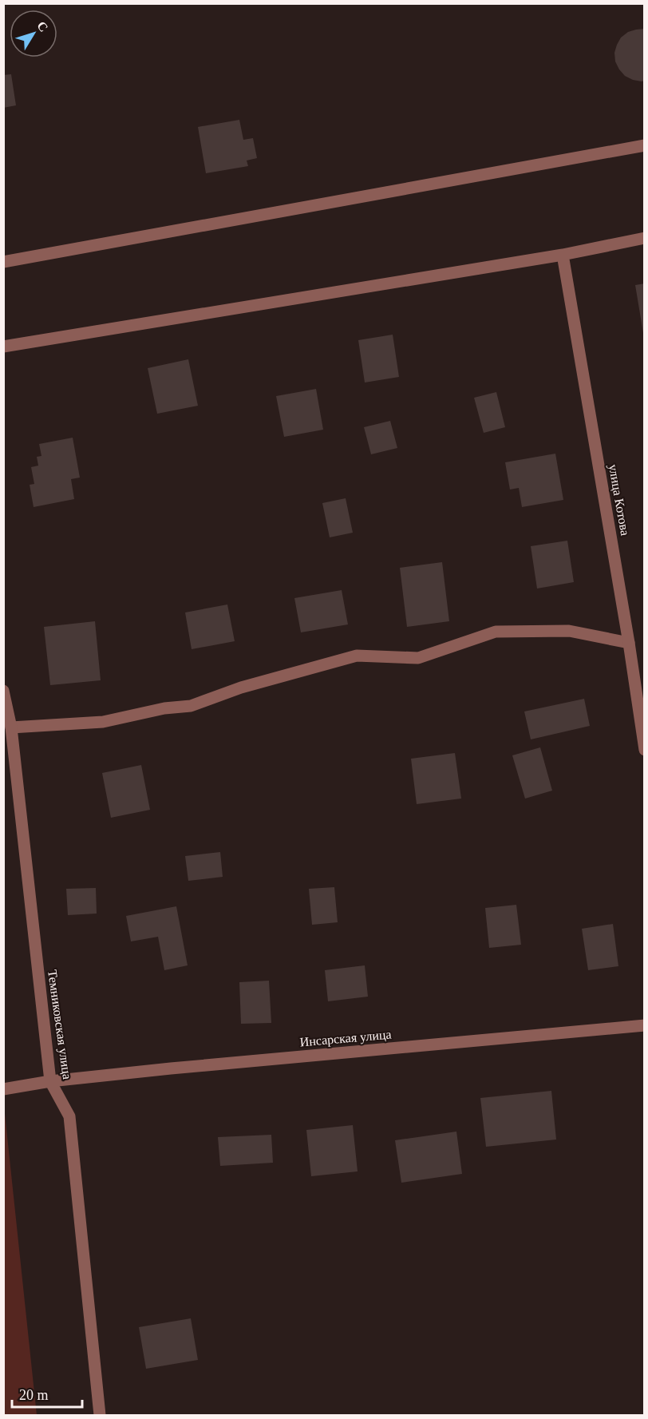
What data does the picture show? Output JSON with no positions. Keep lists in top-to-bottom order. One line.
{"streets":{"street":["улица Котова","Темниковская улица","Инсарская улица"]},"crossings":[["Темниковская улица","Инсарская улица"]],"scale_bar":"20 m","north":"top right"}
